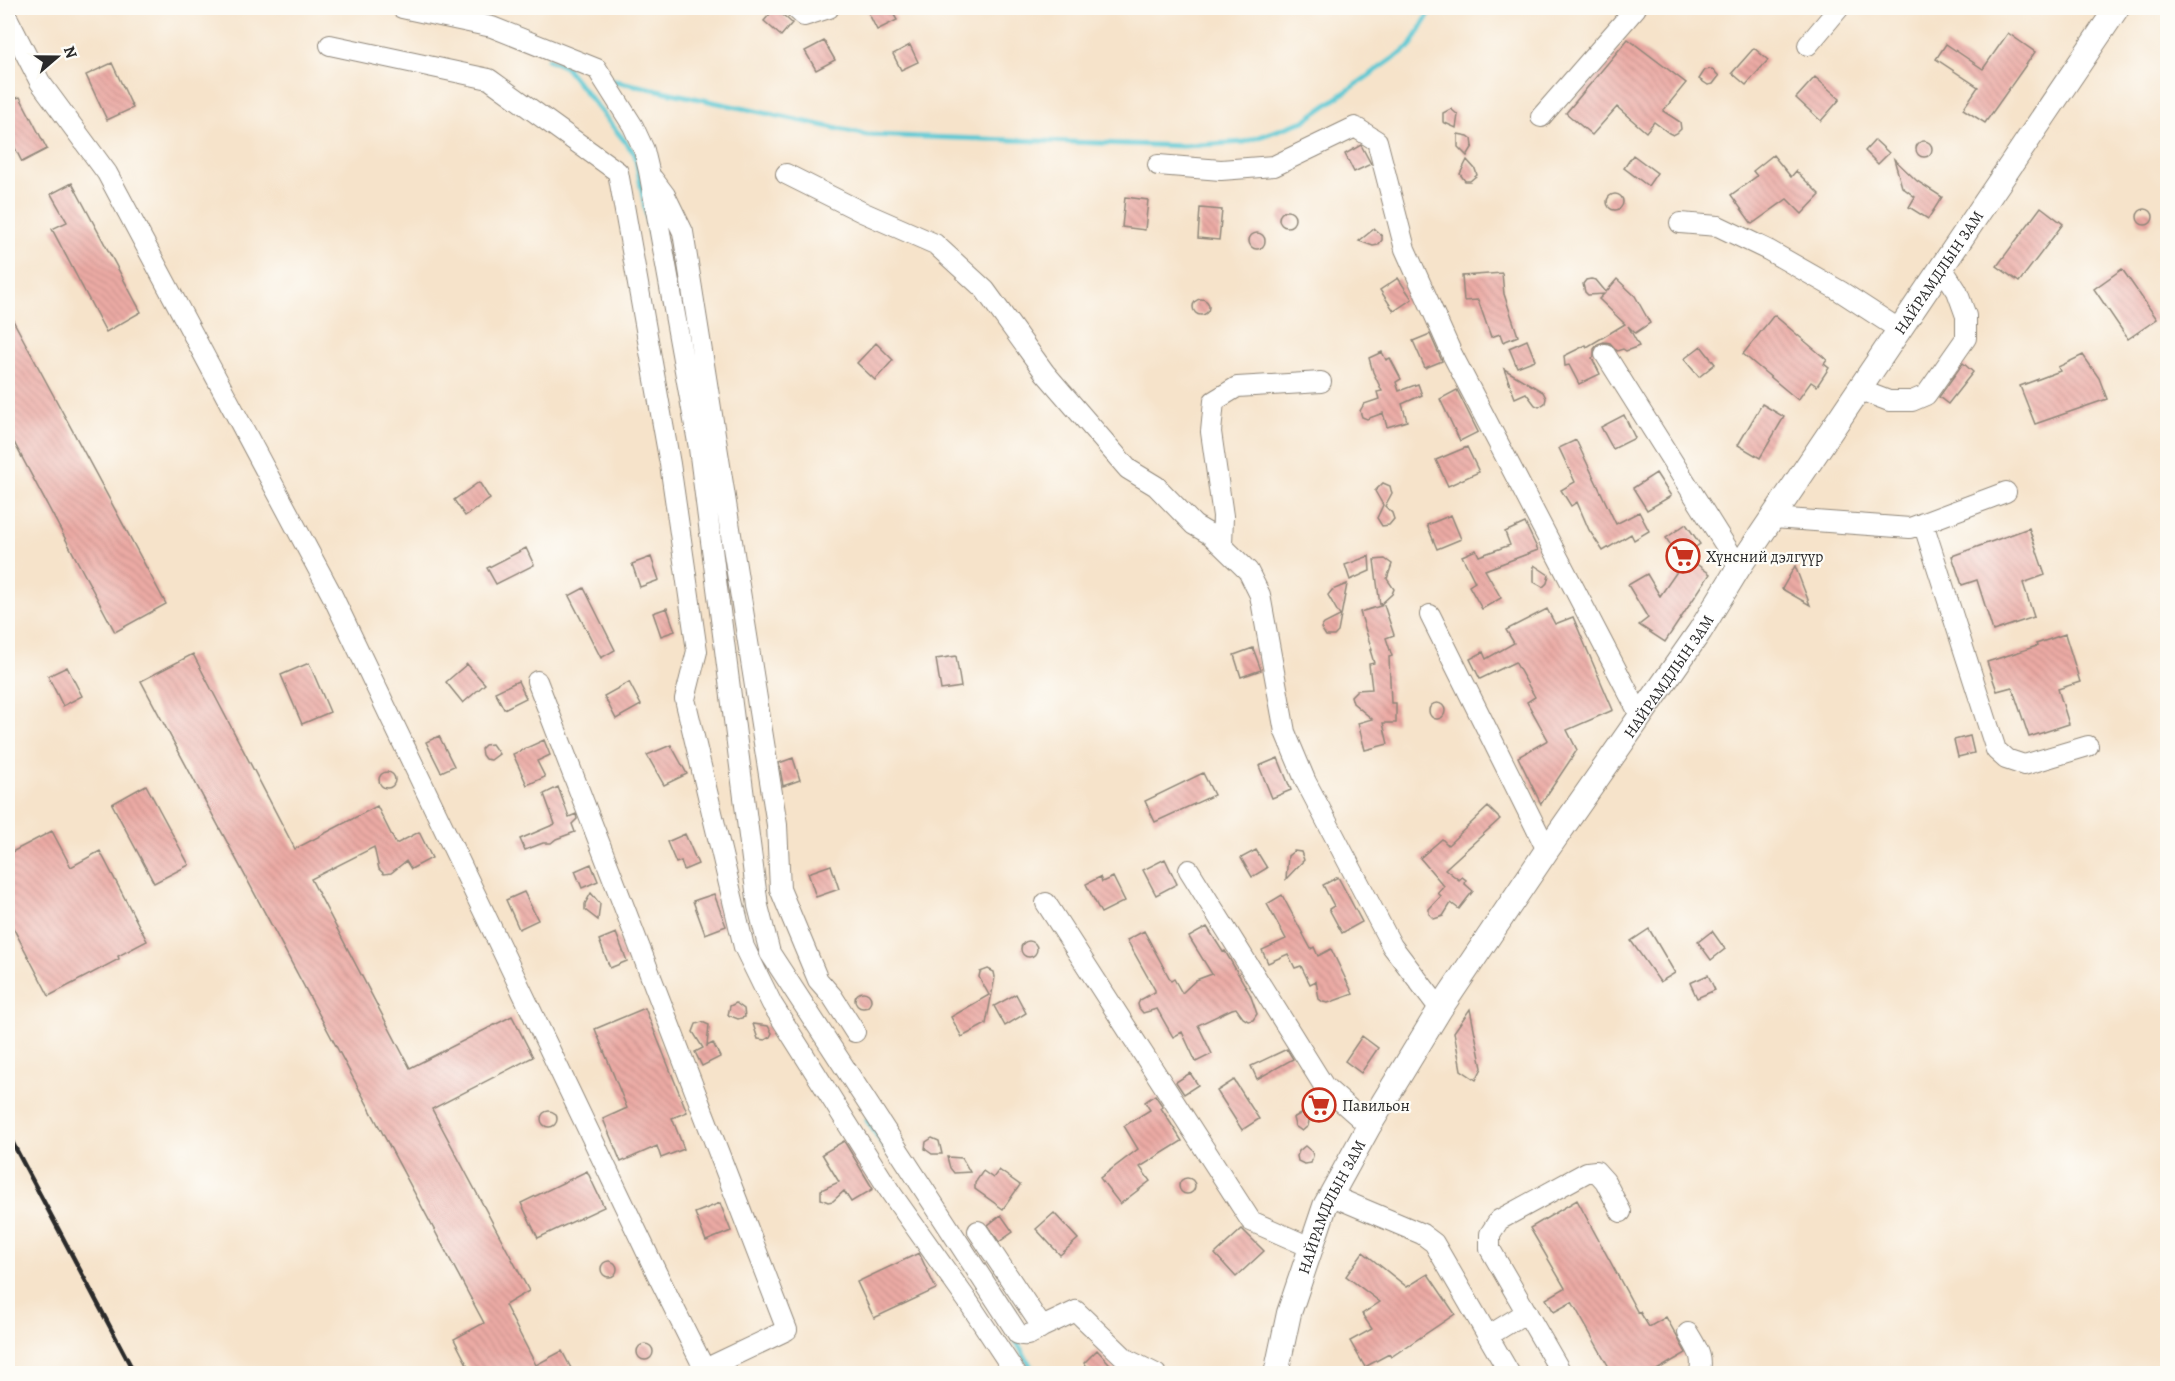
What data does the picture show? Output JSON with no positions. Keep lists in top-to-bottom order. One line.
{"streets":{"main road":["НАЙРАМДЛЫН ЗАМ"]},"places":{"supermarket":["Хүнсний дэлгүүр","Павильон"]},"north":"right"}
